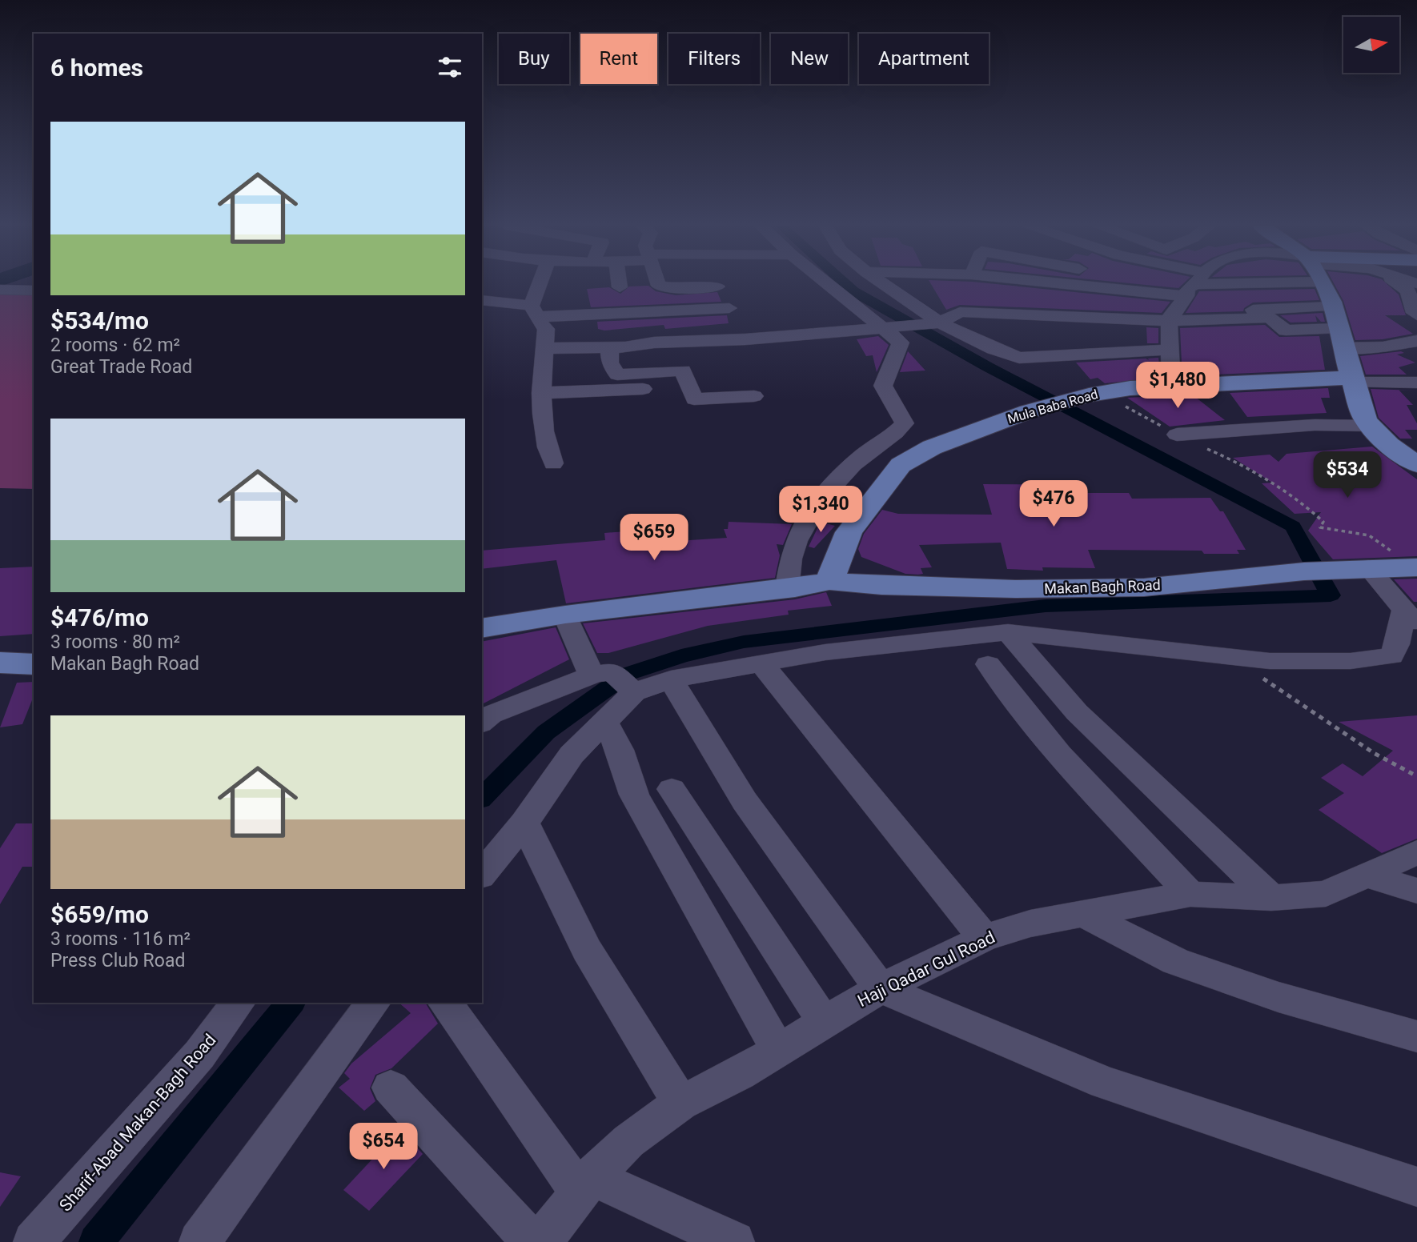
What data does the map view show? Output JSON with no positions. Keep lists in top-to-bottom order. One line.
{"streets":{"main road":["Mula Baba Road","Makan Bagh Road"],"street":["Haji Qadar Gul Road","Sharif-Abad Makan-Bagh Road"]},"crossings":[["Mula Baba Road","Makan Bagh Road"]],"north":"right","page":{"chip":["Buy","Rent","Filters","New","Apartment"],"heading":"6 homes","list":[{"name":"$534/mo","note":"2 rooms · 62 m² · Great Trade Road"},{"name":"$476/mo","note":"3 rooms · 80 m² · Makan Bagh Road"},{"name":"$659/mo","note":"3 rooms · 116 m² · Press Club Road"}],"price":["$1,480","$534","$476","$1,340","$659","$654"]}}
